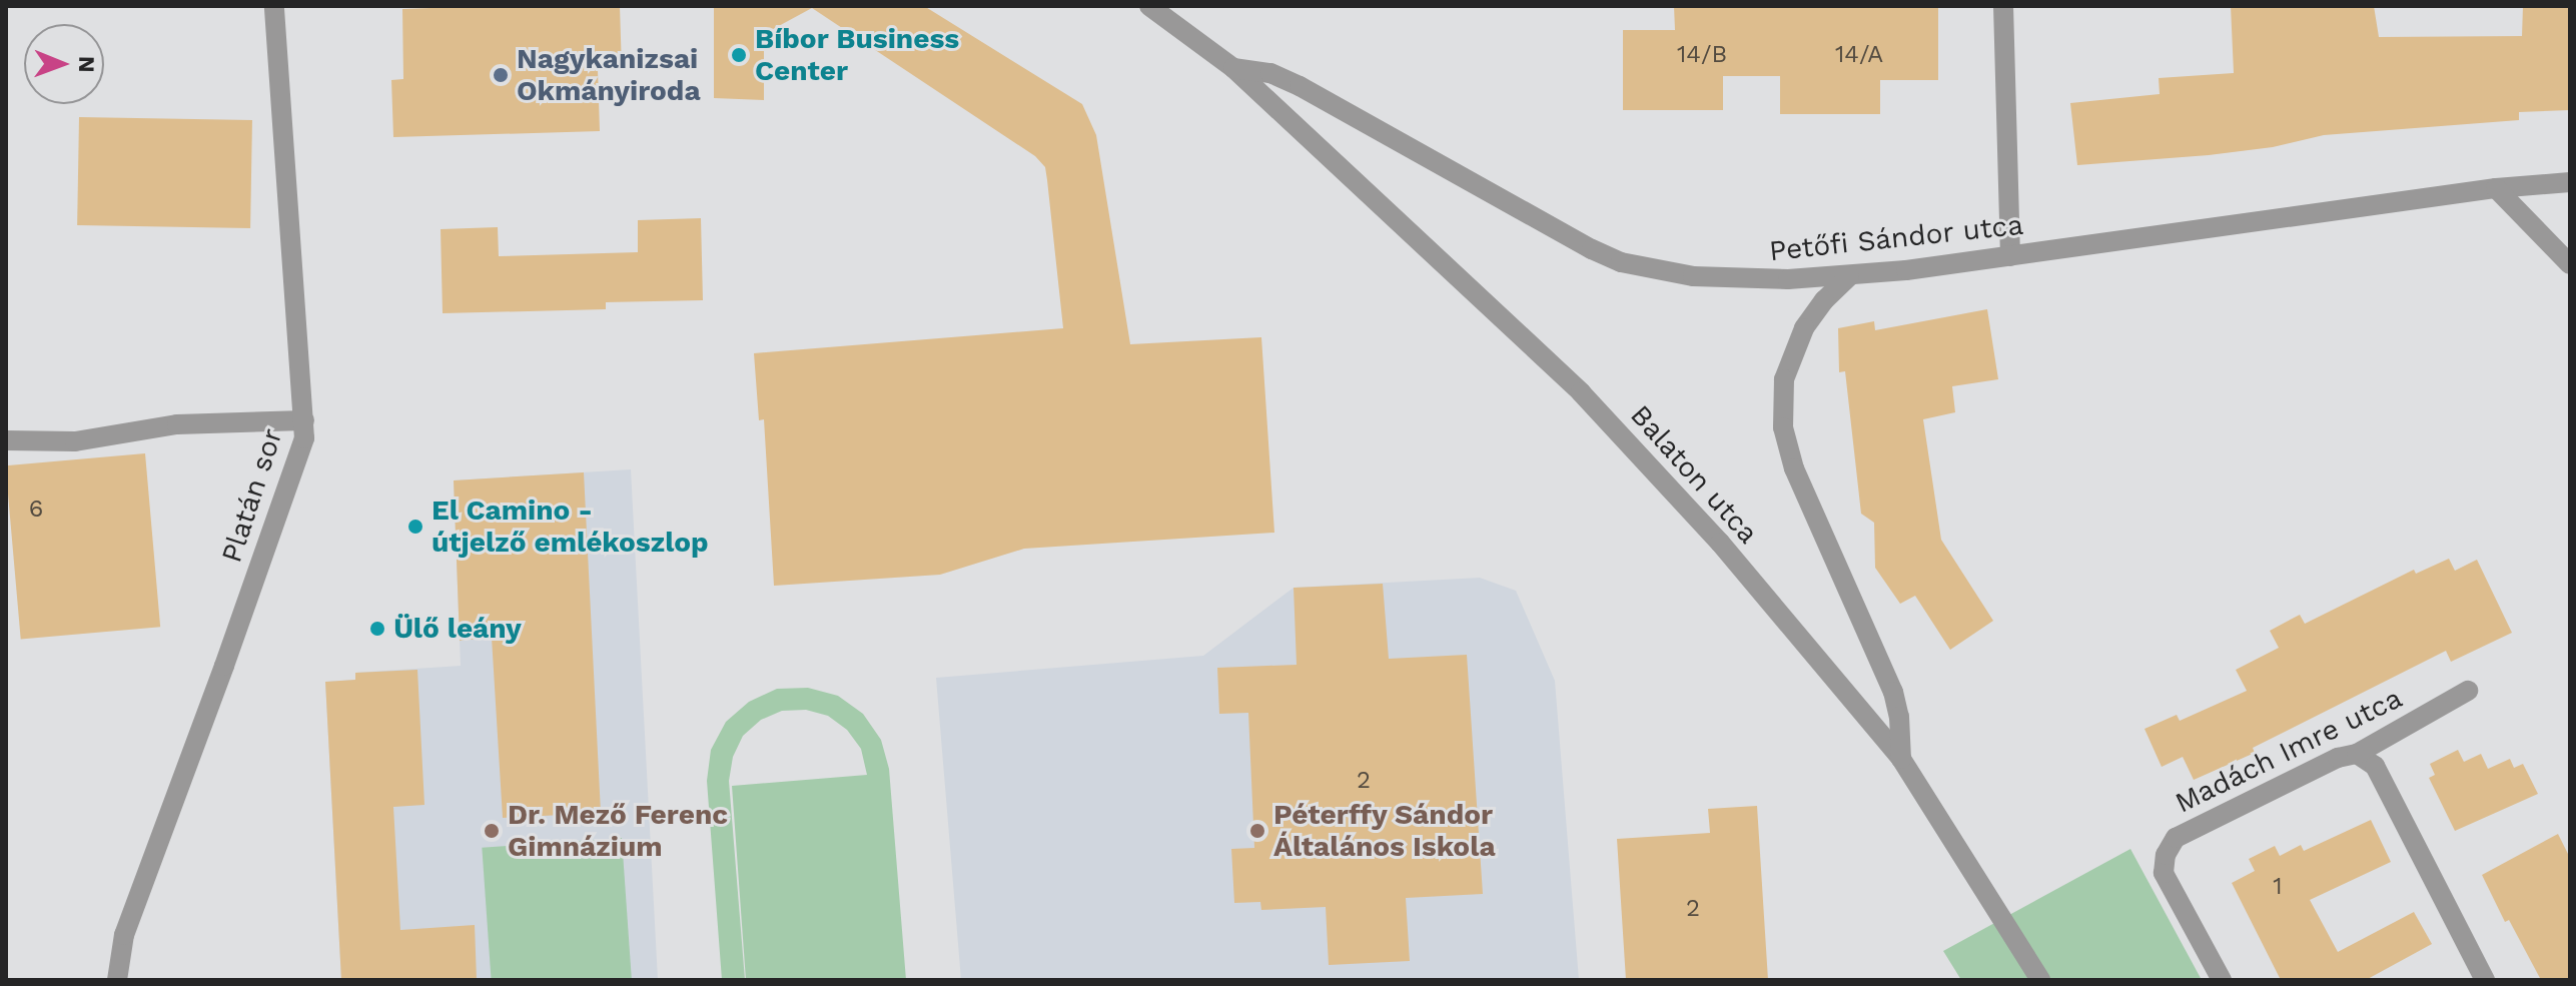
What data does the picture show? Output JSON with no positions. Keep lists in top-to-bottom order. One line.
{"streets":{"street":["Petőfi Sándor utca","Balaton utca","Platán sor","Madách Imre utca"]},"crossings":[["Petőfi Sándor utca","Balaton utca"]],"places":["Bíbor Business Center","Nagykanizsai Okmányiroda","El Camino - útjelző emlékoszlop","Ülő leány","Dr. Mező Ferenc Gimnázium","Péterffy Sándor Általános Iskola"],"house_numbers":["14/B","14/A","6","2","1","2"],"north":"right"}
